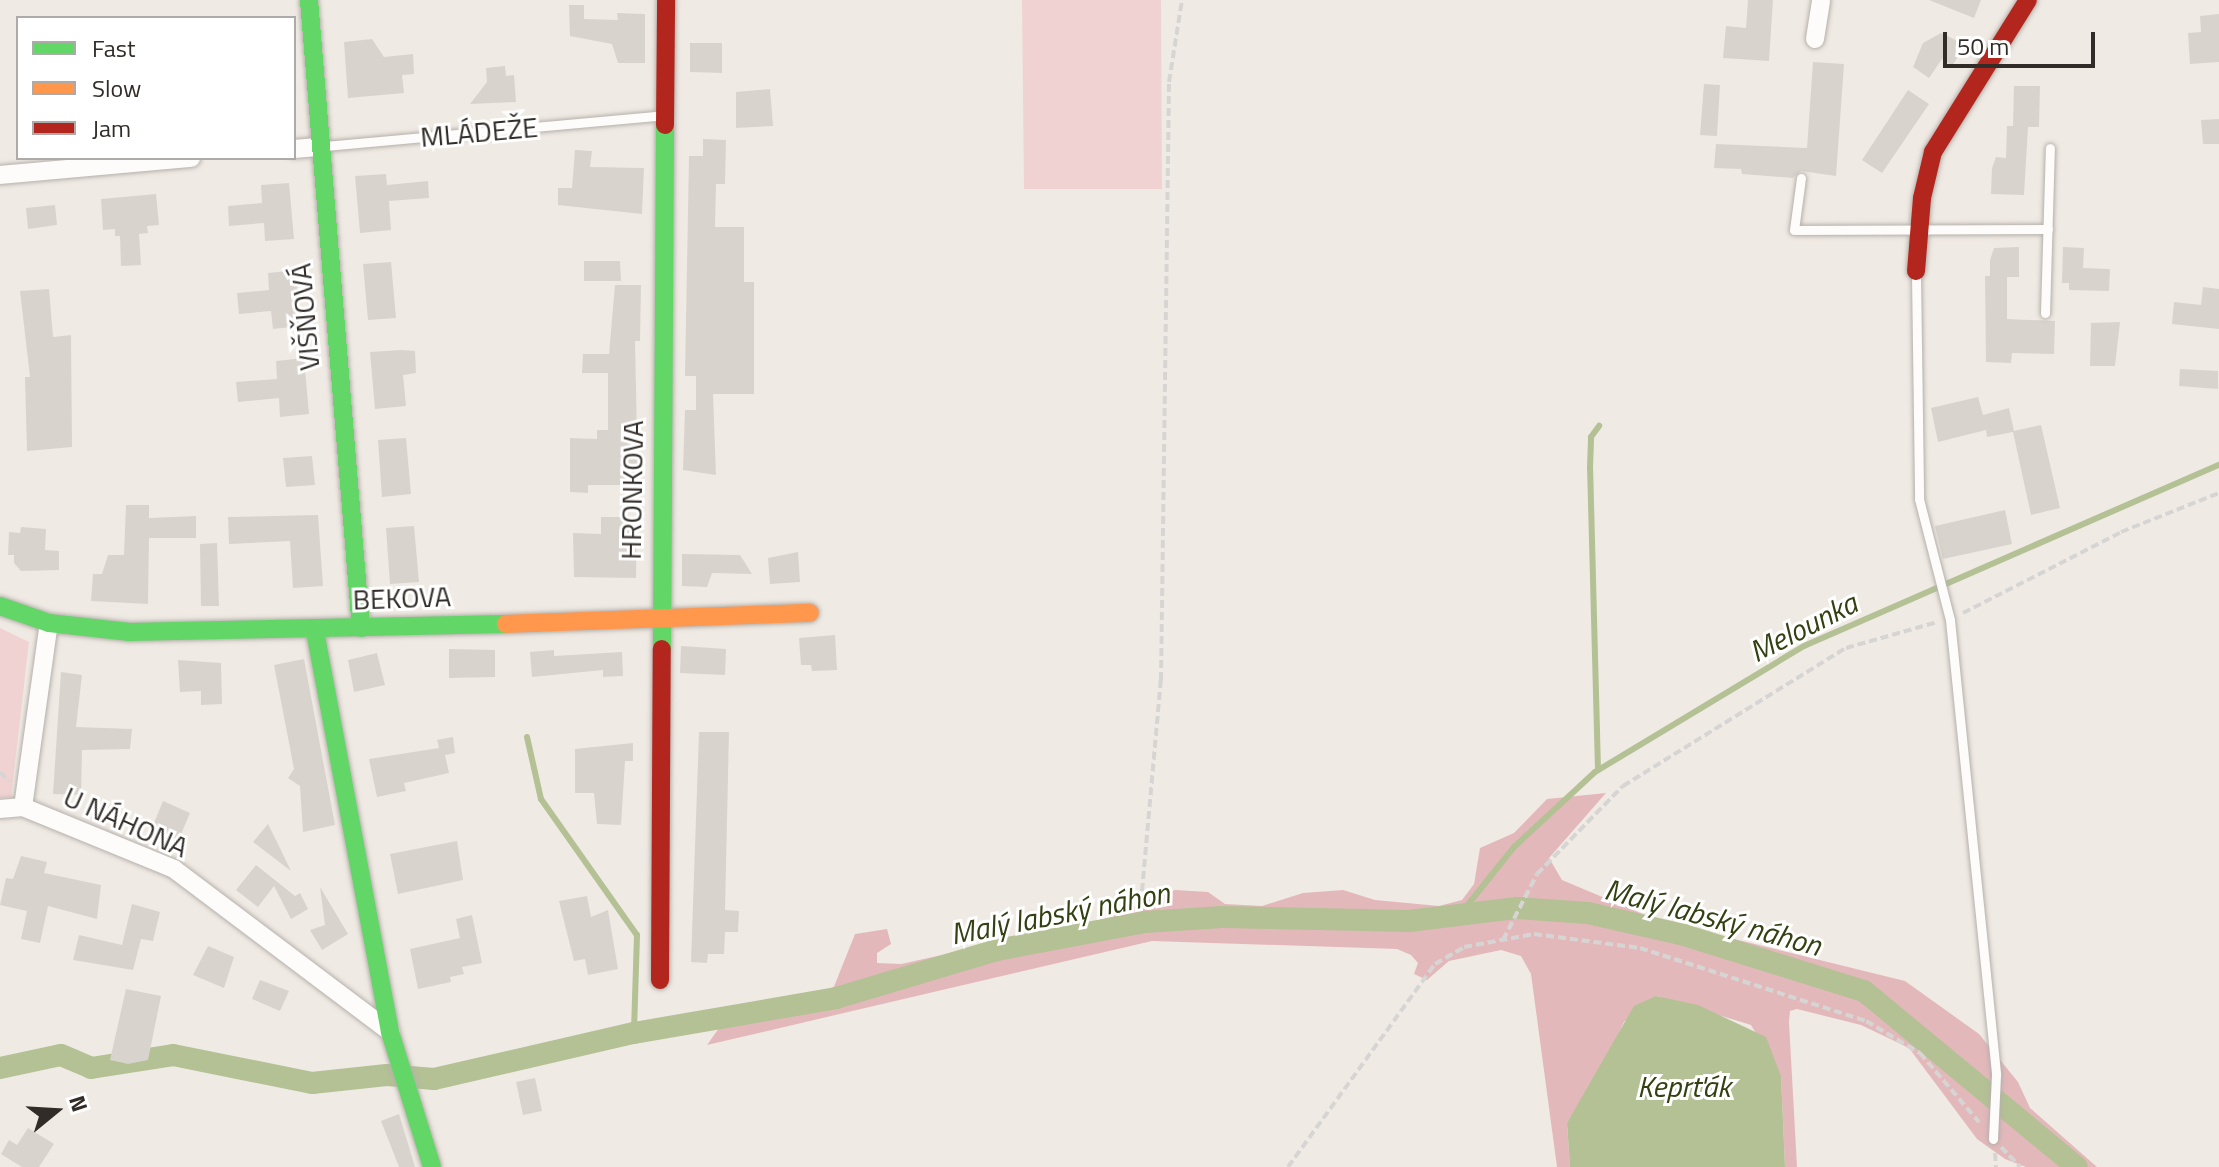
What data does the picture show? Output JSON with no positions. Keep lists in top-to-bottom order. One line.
{"streets":{"street":["MLÁDEŽE","VIŠŇOVÁ","HRONKOVA","BEKOVA","U NÁHONA"]},"crossings":[["MLÁDEŽE","VIŠŇOVÁ"],["MLÁDEŽE","HRONKOVA"],["VIŠŇOVÁ","BEKOVA"],["HRONKOVA","BEKOVA"],["BEKOVA","U NÁHONA"]],"water":["Melounka","Malý labský náhon","Keprťák"],"legend":["Fast","Slow","Jam"],"scale_bar":"50 m","north":"right"}
